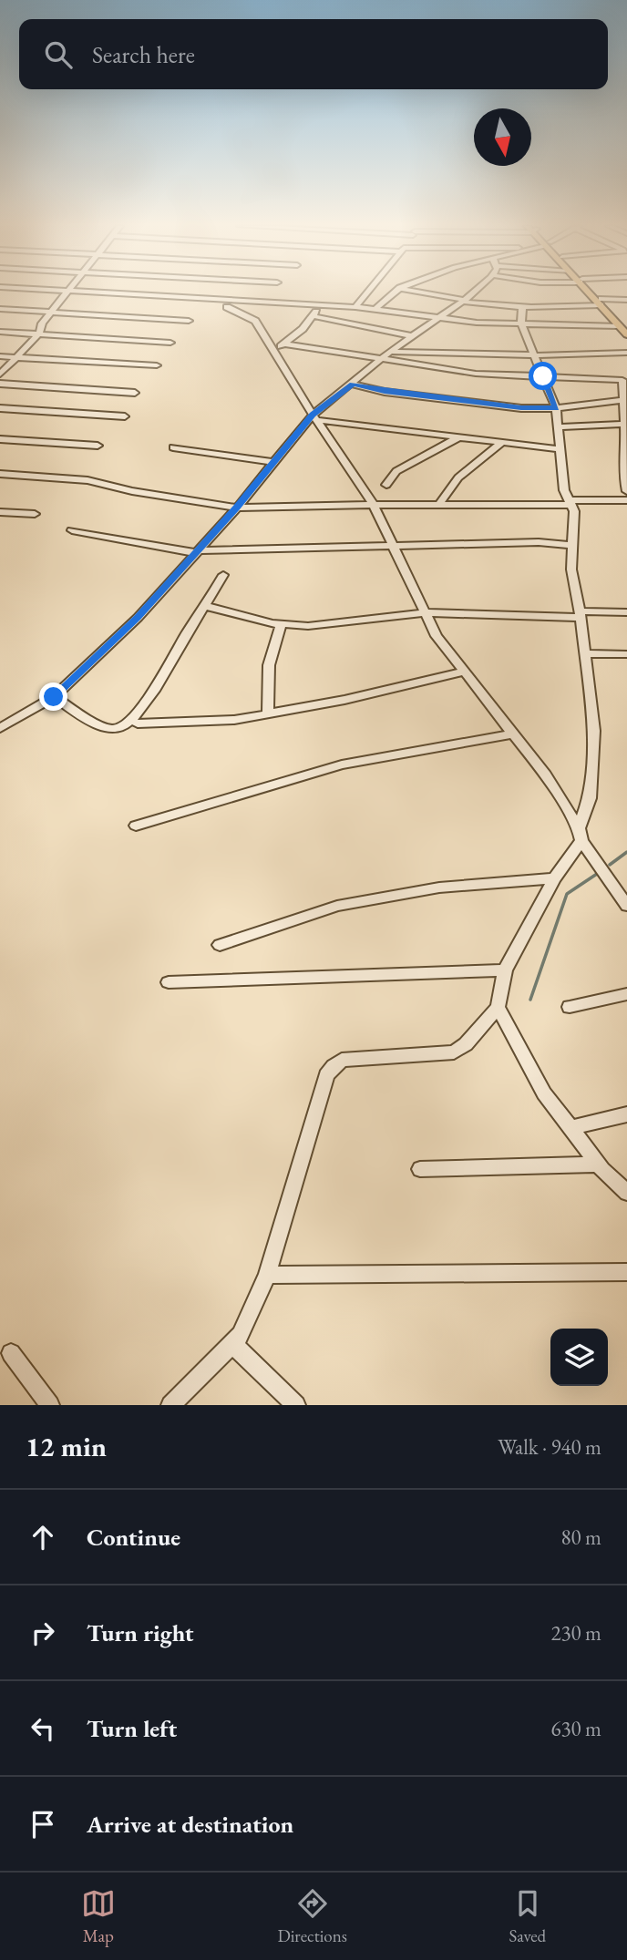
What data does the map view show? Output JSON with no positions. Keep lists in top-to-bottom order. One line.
{"north":"bottom","page":{"search":"Search here","heading":["12 min","Walk · 940 m"],"list":[["Continue","80 m"],["Turn right","230 m"],["Turn left","630 m"],"Arrive at destination"],"nav":["Map","Directions","Saved"]}}
